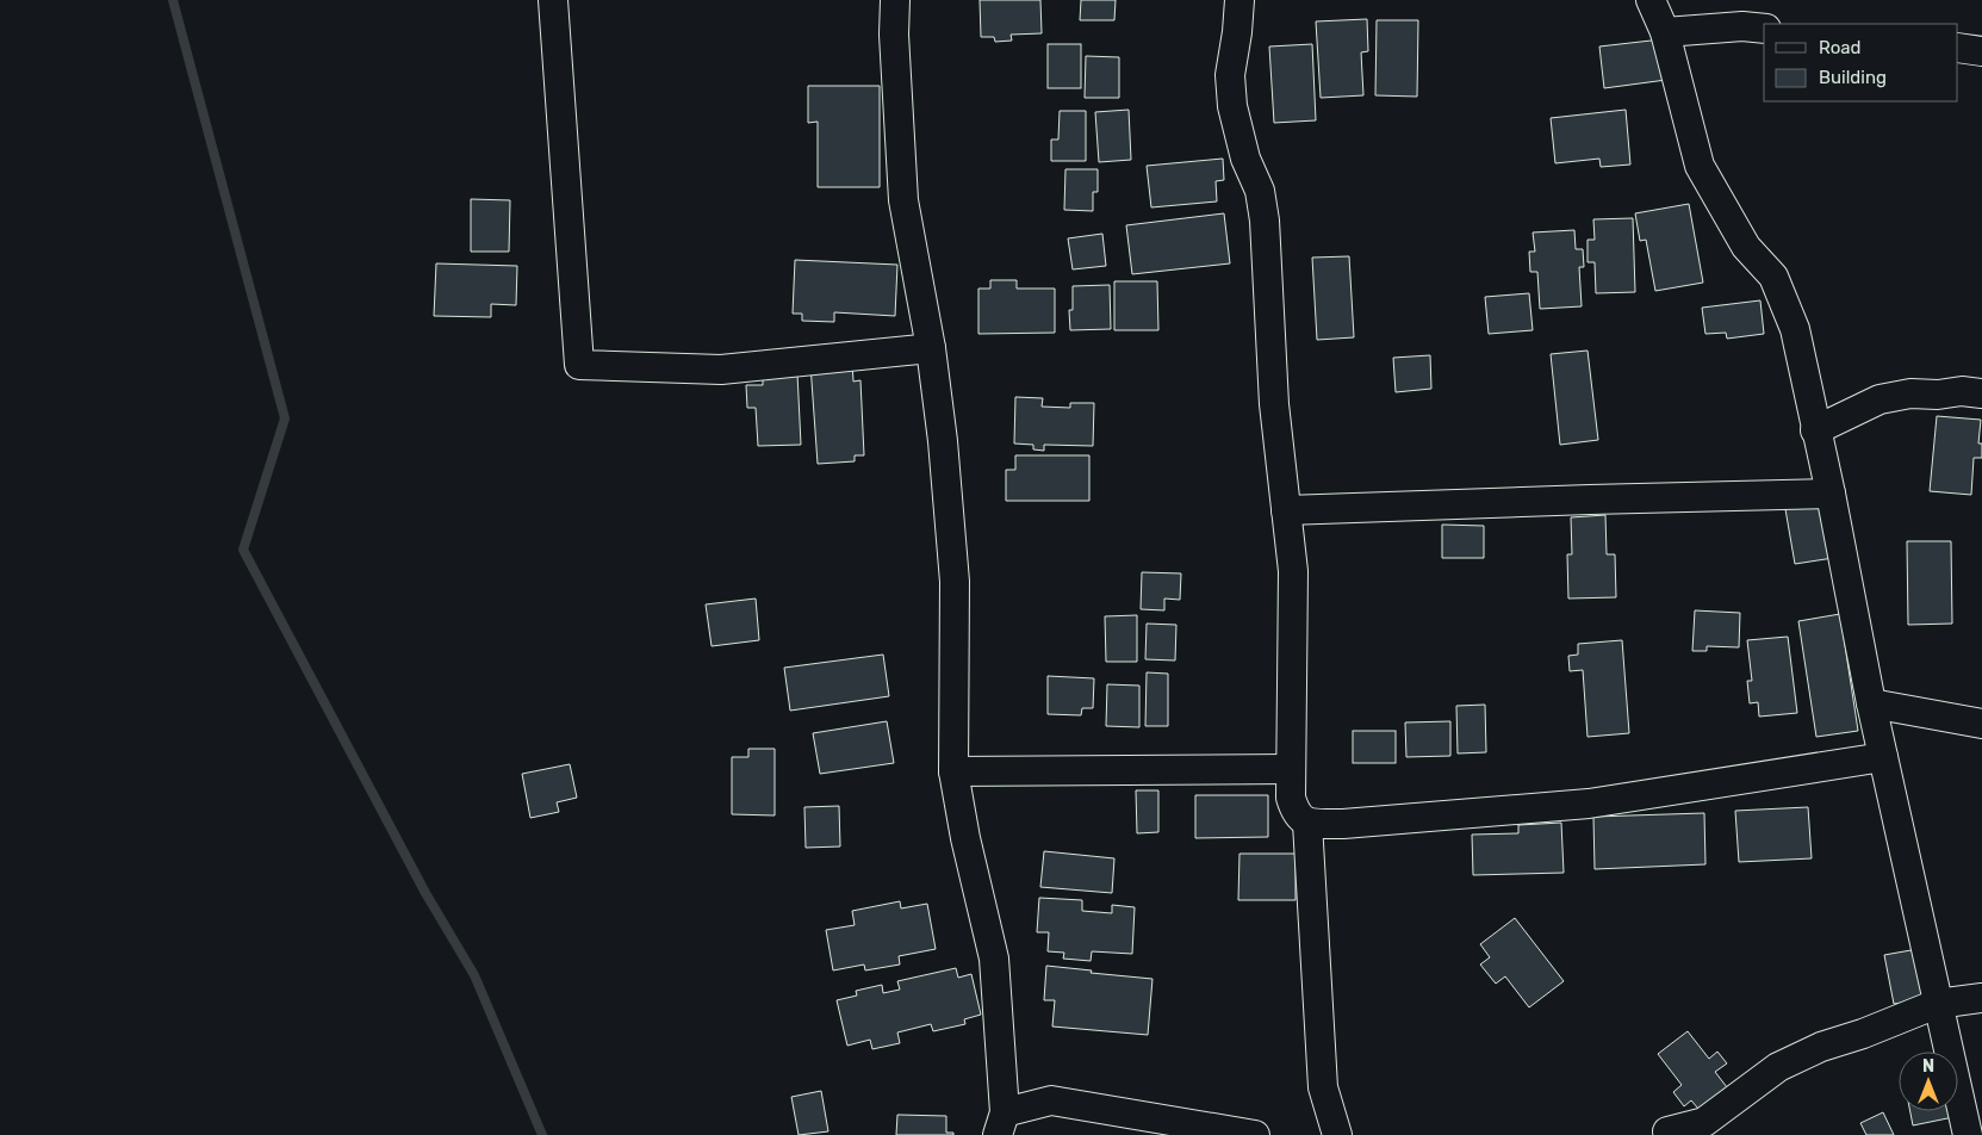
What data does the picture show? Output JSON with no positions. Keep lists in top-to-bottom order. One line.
{"legend":["Road","Building"],"north":"top"}
